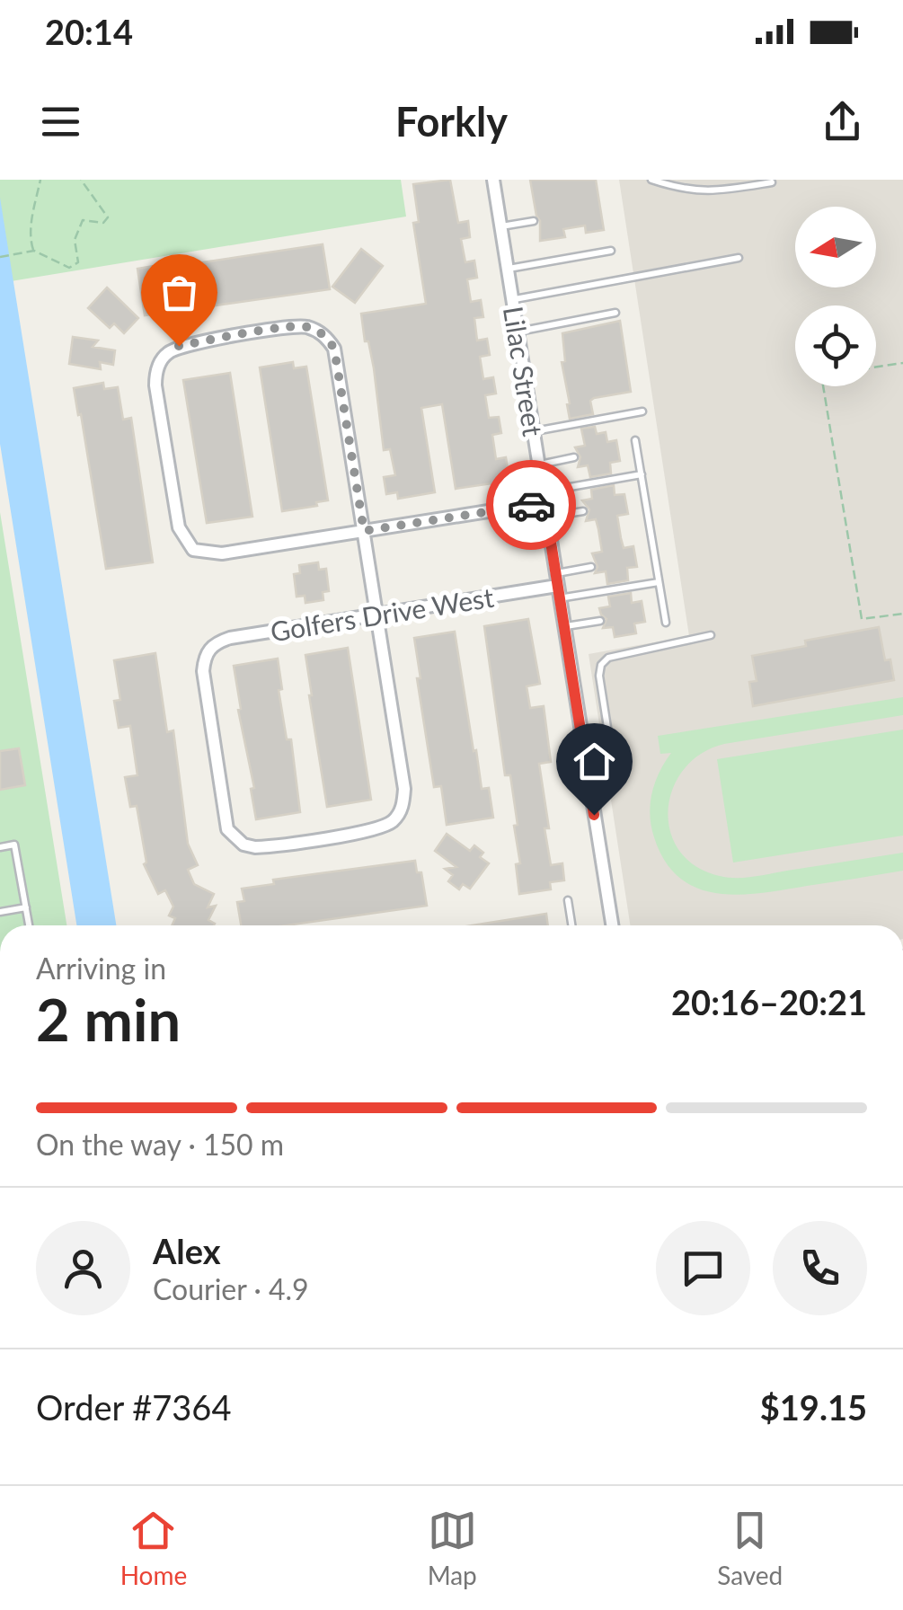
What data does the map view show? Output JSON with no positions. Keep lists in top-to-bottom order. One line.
{"streets":{"street":["Lilac Street","Golfers Drive West"]},"crossings":[["Lilac Street","Golfers Drive West"]],"north":"left","page":{"status":"20:14","header":"Forkly","heading":["2 min","Arriving in","20:16–20:21"],"panel":["Alex","Courier · 4.9","Order #7364","$19.15"],"bar":"On the way · 150 m","tabs":["Home","Map","Saved"]}}
